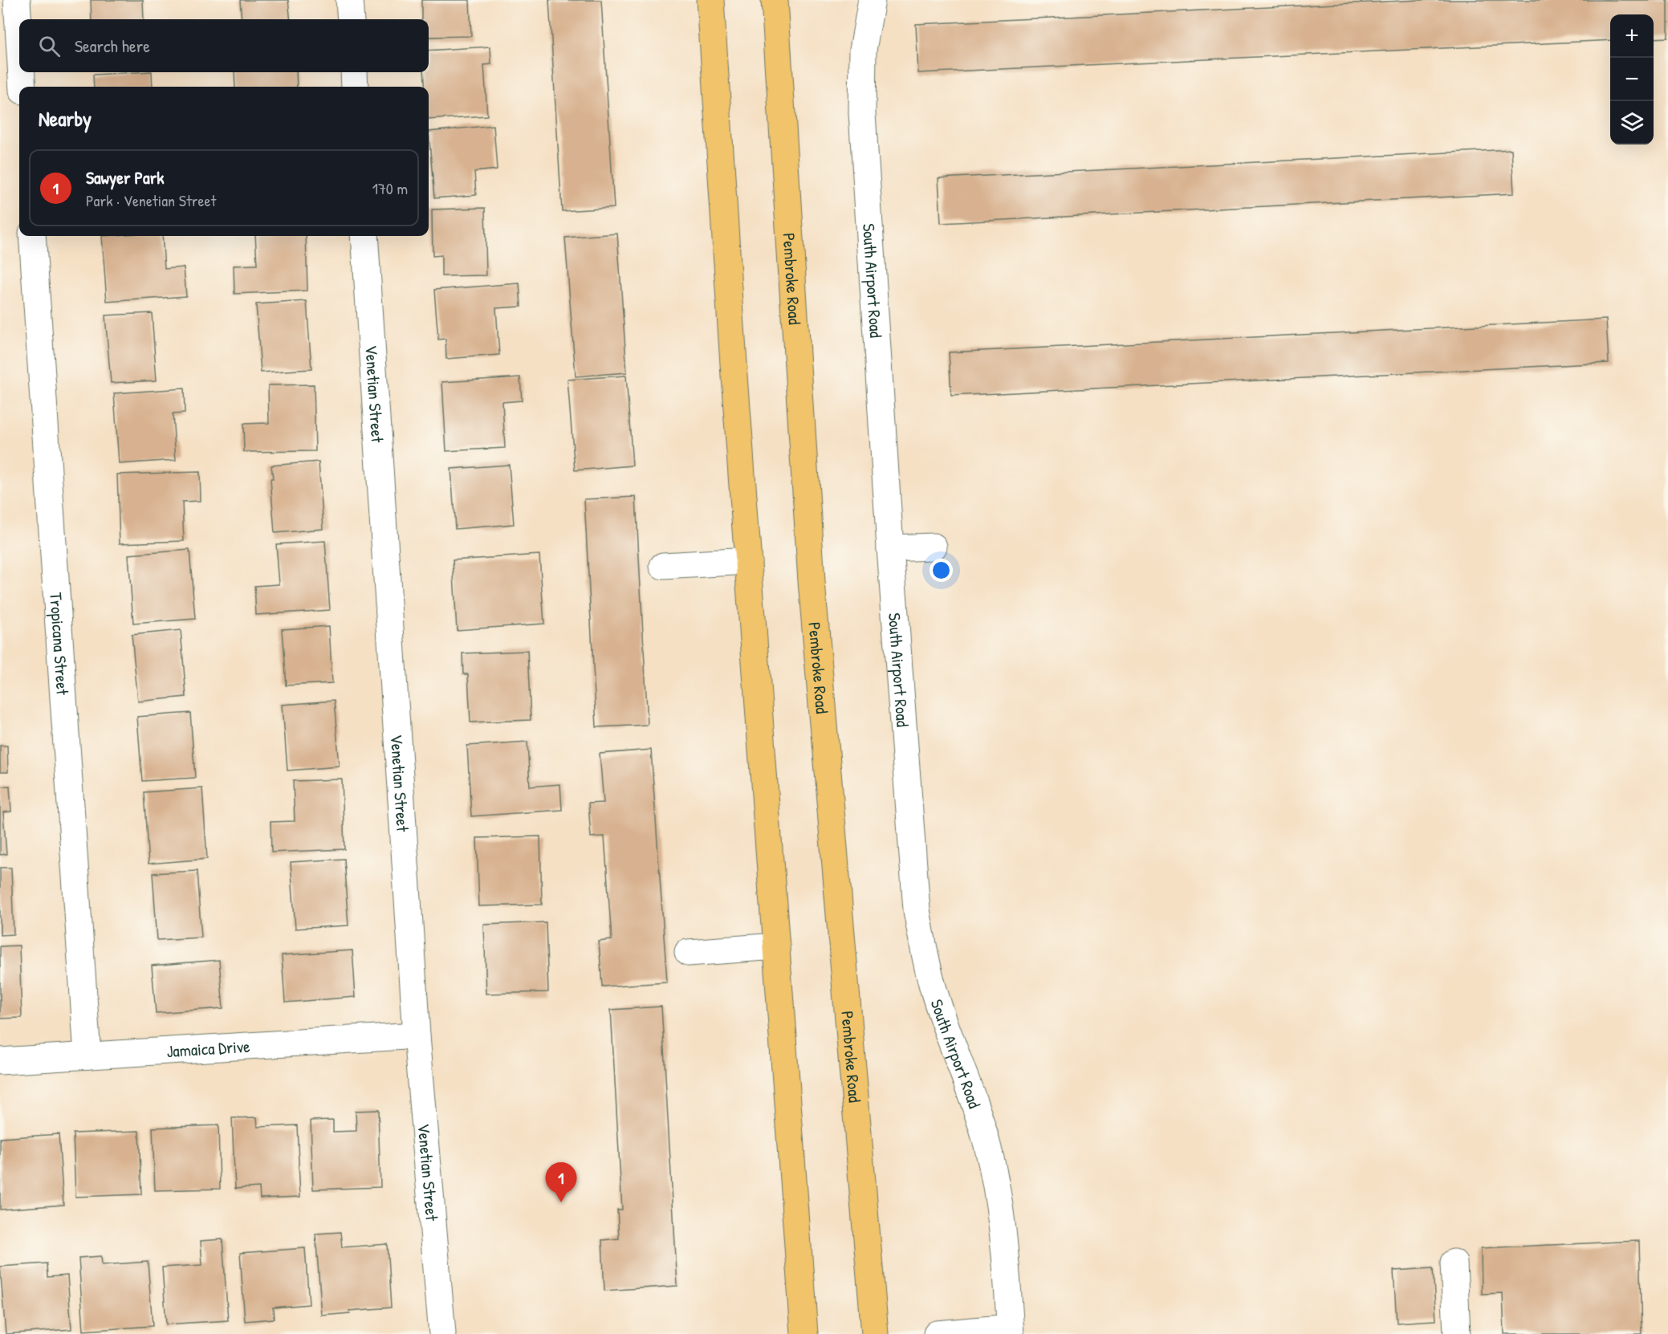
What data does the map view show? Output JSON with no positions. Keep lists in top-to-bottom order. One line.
{"streets":{"main road":["Pembroke Road"],"street":["South Airport Road","Venetian Street","Tropicana Street","Jamaica Drive"]},"crossings":[["Venetian Street","Jamaica Drive"],["Tropicana Street","Jamaica Drive"]],"page":{"map_buttons":["+","−"],"search":"Search here","heading":"Nearby","list":[{"mark":"1","name":"Sawyer Park","note":"Park · Venetian Street","value":"170 m"}],"pins":"1"}}
